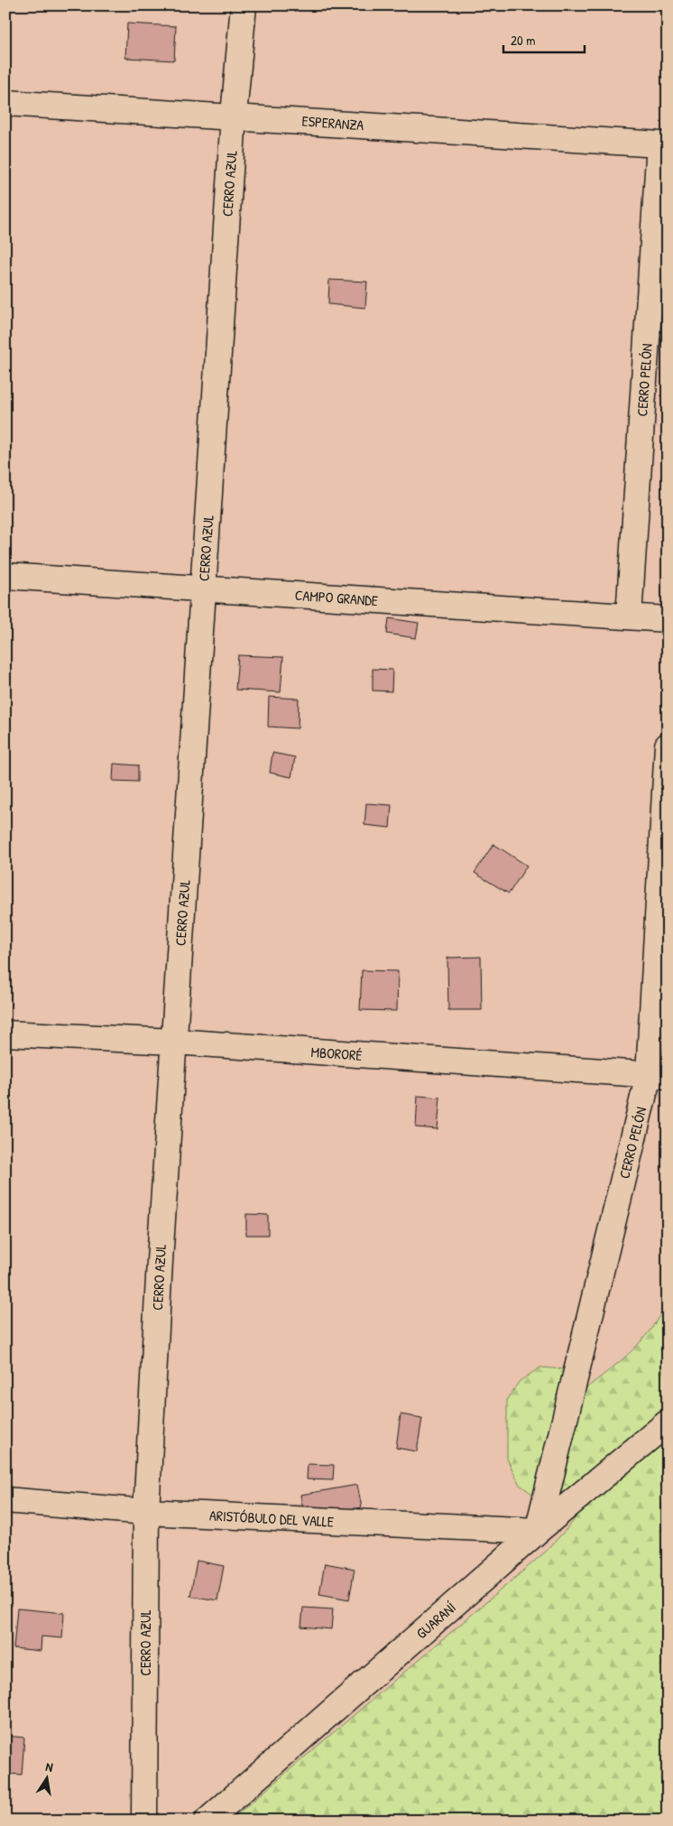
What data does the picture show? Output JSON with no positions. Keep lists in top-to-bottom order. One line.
{"streets":{"street":["ESPERANZA","CERRO AZUL","CERRO PELÓN","CAMPO GRANDE","MBORORÉ","ARISTÓBULO DEL VALLE","GUARANÍ"]},"crossings":[["ESPERANZA","CERRO AZUL"],["ESPERANZA","CERRO PELÓN"],["CERRO AZUL","CAMPO GRANDE"],["CERRO AZUL","MBORORÉ"],["CERRO AZUL","ARISTÓBULO DEL VALLE"],["CERRO PELÓN","CAMPO GRANDE"],["CERRO PELÓN","MBORORÉ"],["CERRO PELÓN","ARISTÓBULO DEL VALLE"],["CERRO PELÓN","GUARANÍ"],["ARISTÓBULO DEL VALLE","GUARANÍ"]],"scale_bar":"20 m","north":"top"}
